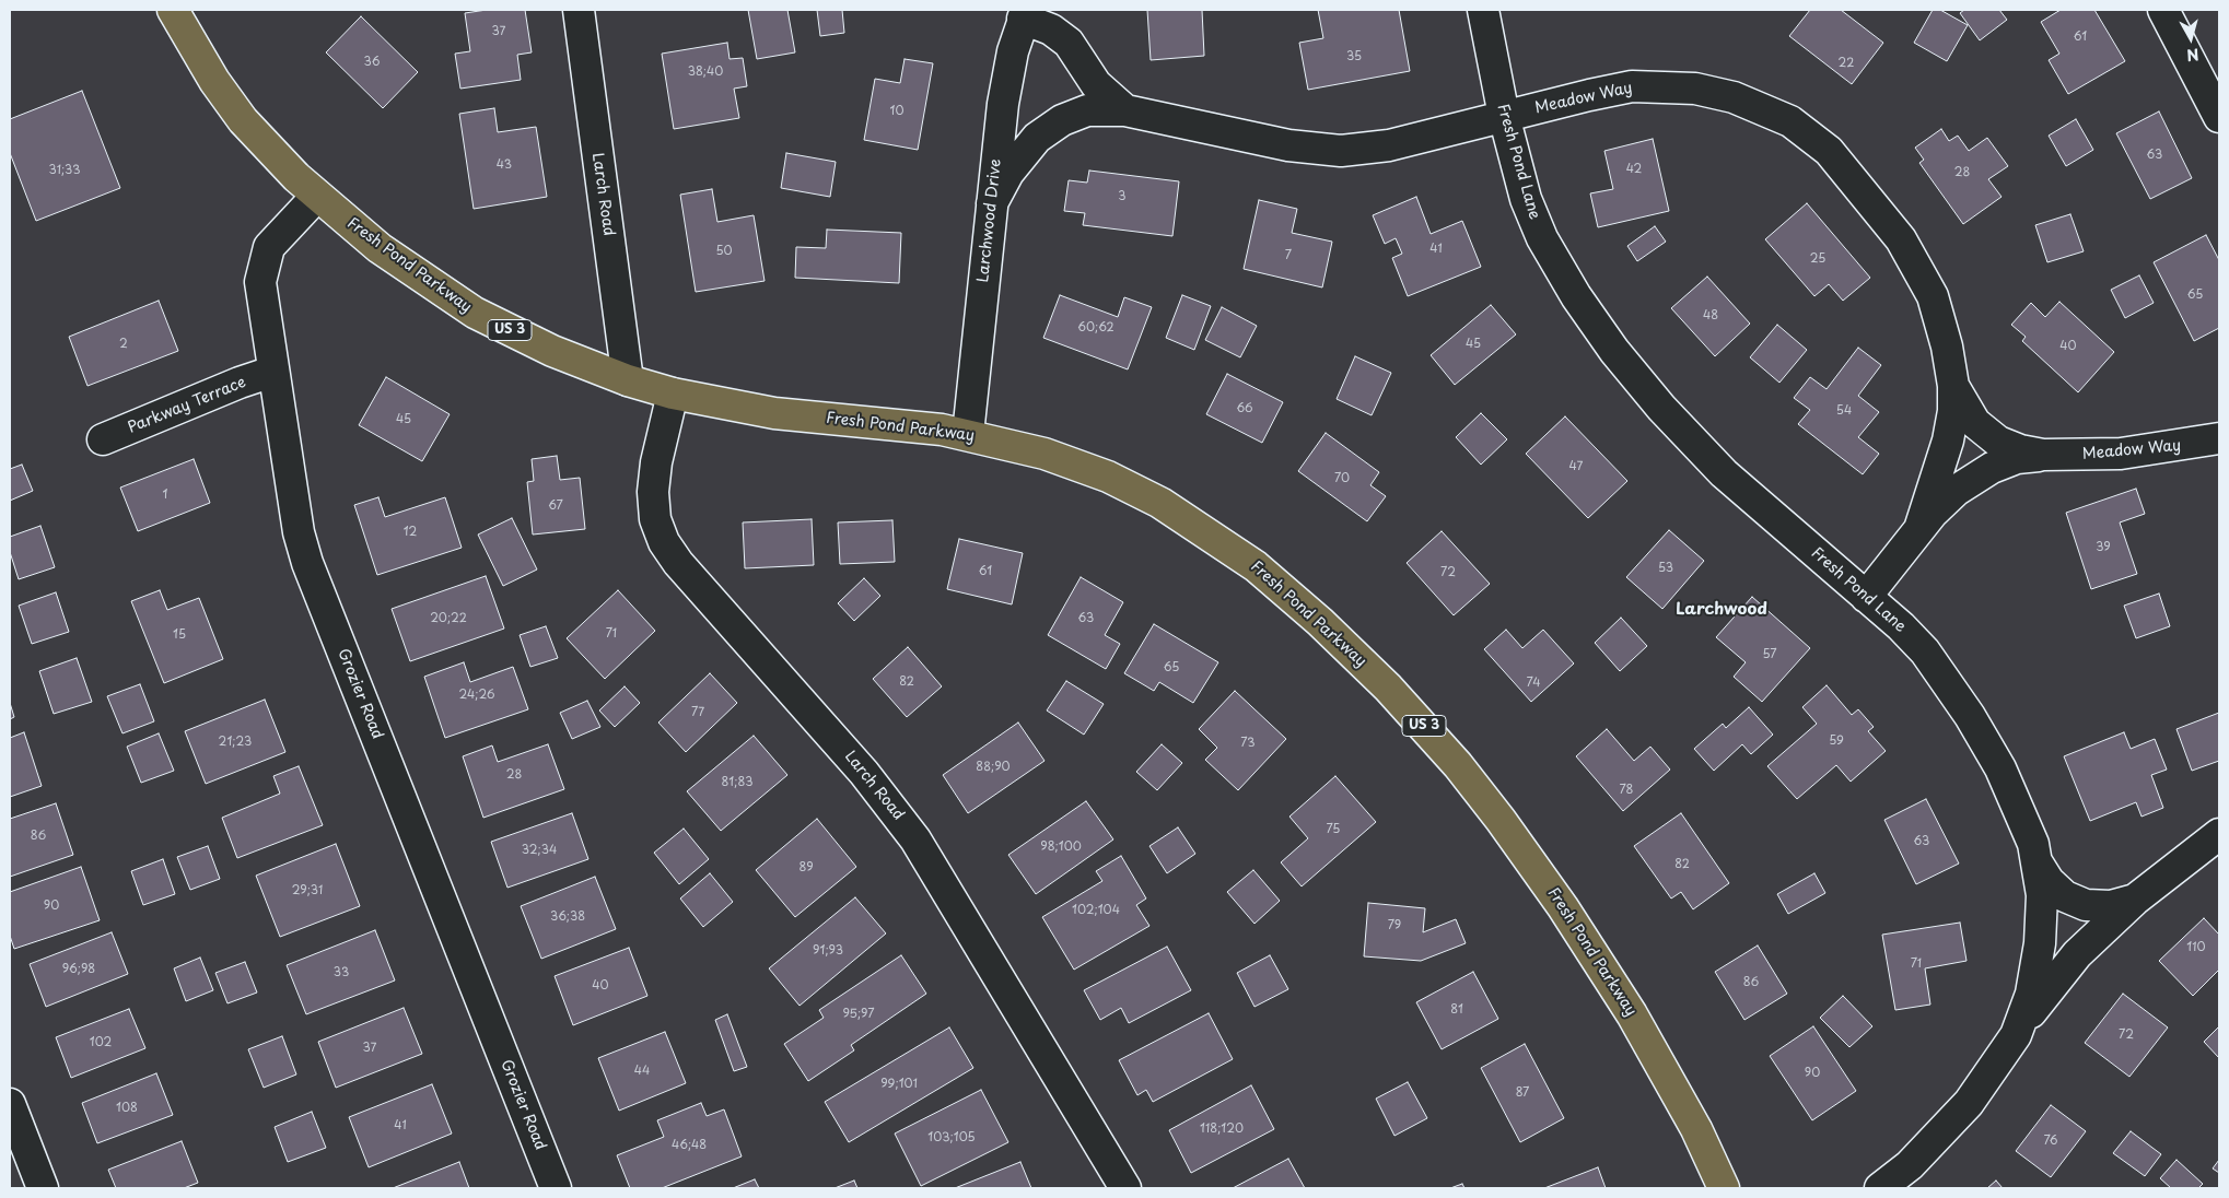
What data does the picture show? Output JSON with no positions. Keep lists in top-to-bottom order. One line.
{"streets":{"highway":["Fresh Pond Parkway","US 3"],"street":["Meadow Way","Fresh Pond Lane","Larch Road","Larchwood Drive","Parkway Terrace","Grozier Road"]},"crossings":[["Meadow Way","Fresh Pond Lane"],["Meadow Way","Larchwood Drive"],["Larch Road","Fresh Pond Parkway"],["Larchwood Drive","Fresh Pond Parkway"],["Fresh Pond Parkway","Grozier Road"],["Parkway Terrace","Grozier Road"]],"districts":["Larchwood"],"house_numbers":["37","61","35","36","22","38;40","10","63","43","42","31;33","28","3","41","50","7","25","65","48","60;62","2","45","40","66","54","45","47","70","1","67","12","39","53","61","72","20;22","63","71","15","57","65","82","74","24;26","77","59","21;23","73","88;90","28","81;83","78","75","86","63","98;100","32;34","82","89","29;31","90","102;104","36;38","79","110","91;93","71","96;98","33","86","40","81","95;97","72","102","37","44","90","99;101","87","108","41","118;120","103;105","76","46;48"],"north":"bottom"}
